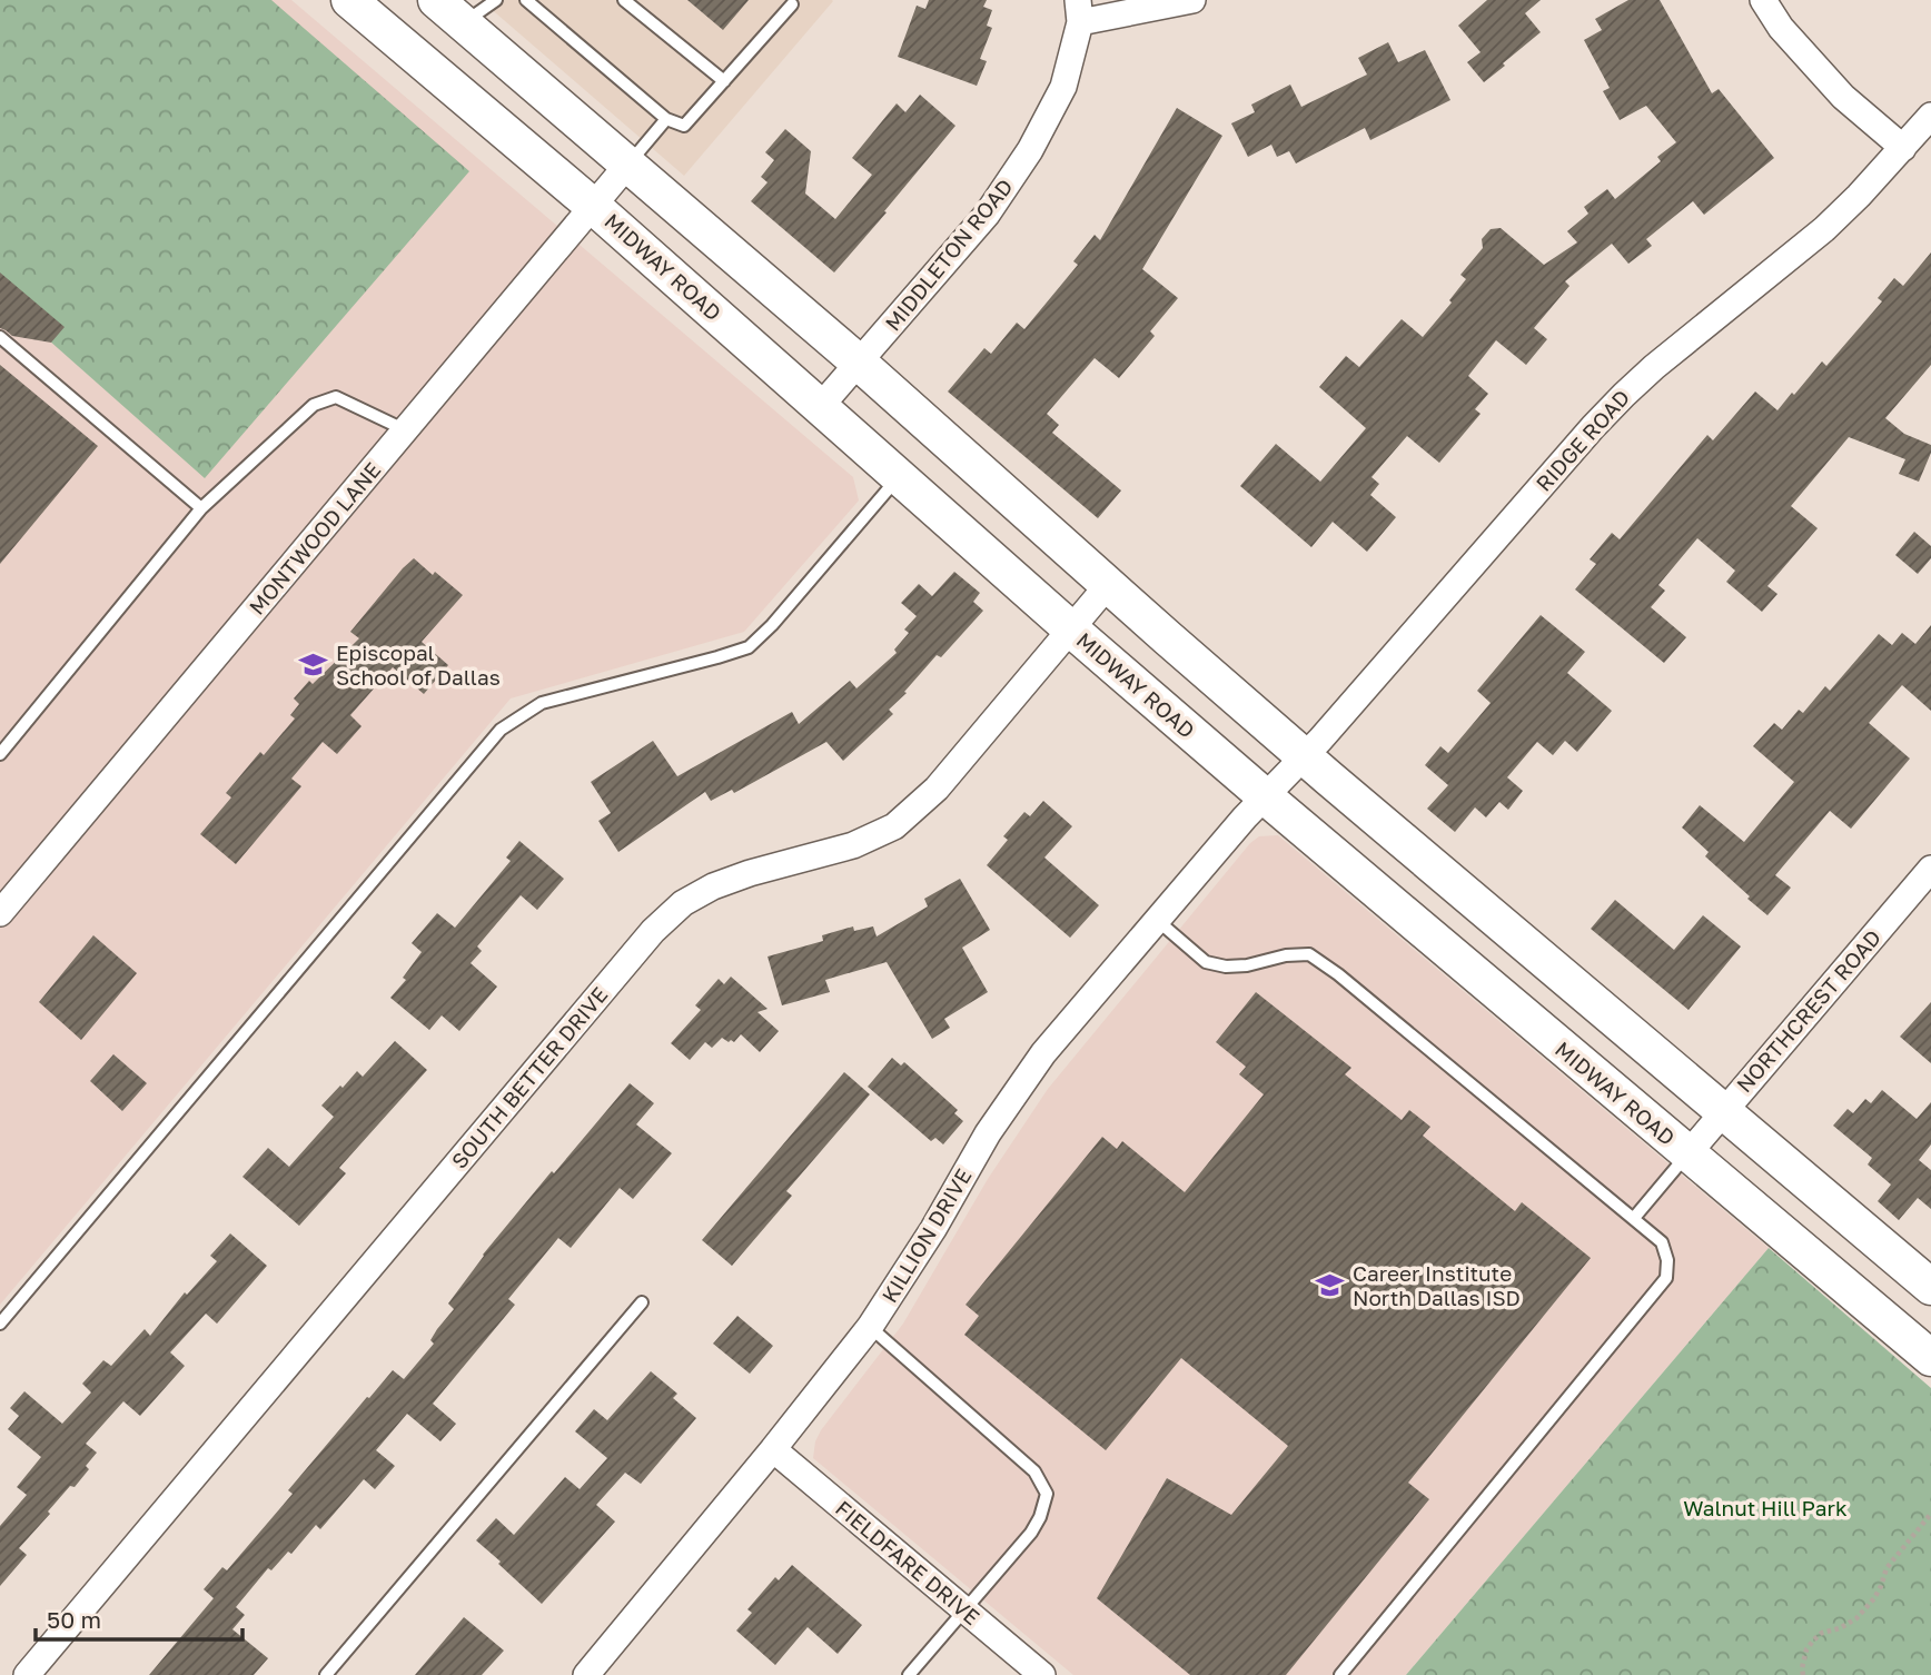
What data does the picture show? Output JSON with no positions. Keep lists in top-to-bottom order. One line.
{"streets":{"main road":["MIDWAY ROAD"],"street":["MIDDLETON ROAD","RIDGE ROAD","MONTWOOD LANE","NORTHCREST ROAD","SOUTH BETTER DRIVE","KILLION DRIVE","FIELDFARE DRIVE"]},"crossings":[["MIDDLETON ROAD","MIDWAY ROAD"],["MIDWAY ROAD","RIDGE ROAD"],["MIDWAY ROAD","MONTWOOD LANE"],["MIDWAY ROAD","NORTHCREST ROAD"],["MIDWAY ROAD","SOUTH BETTER DRIVE"],["MIDWAY ROAD","KILLION DRIVE"],["RIDGE ROAD","KILLION DRIVE"],["KILLION DRIVE","FIELDFARE DRIVE"]],"parks":["Walnut Hill Park"],"places":{"school or university":["Episcopal School of Dallas","Career Institute North Dallas ISD"]},"scale_bar":"50 m"}
